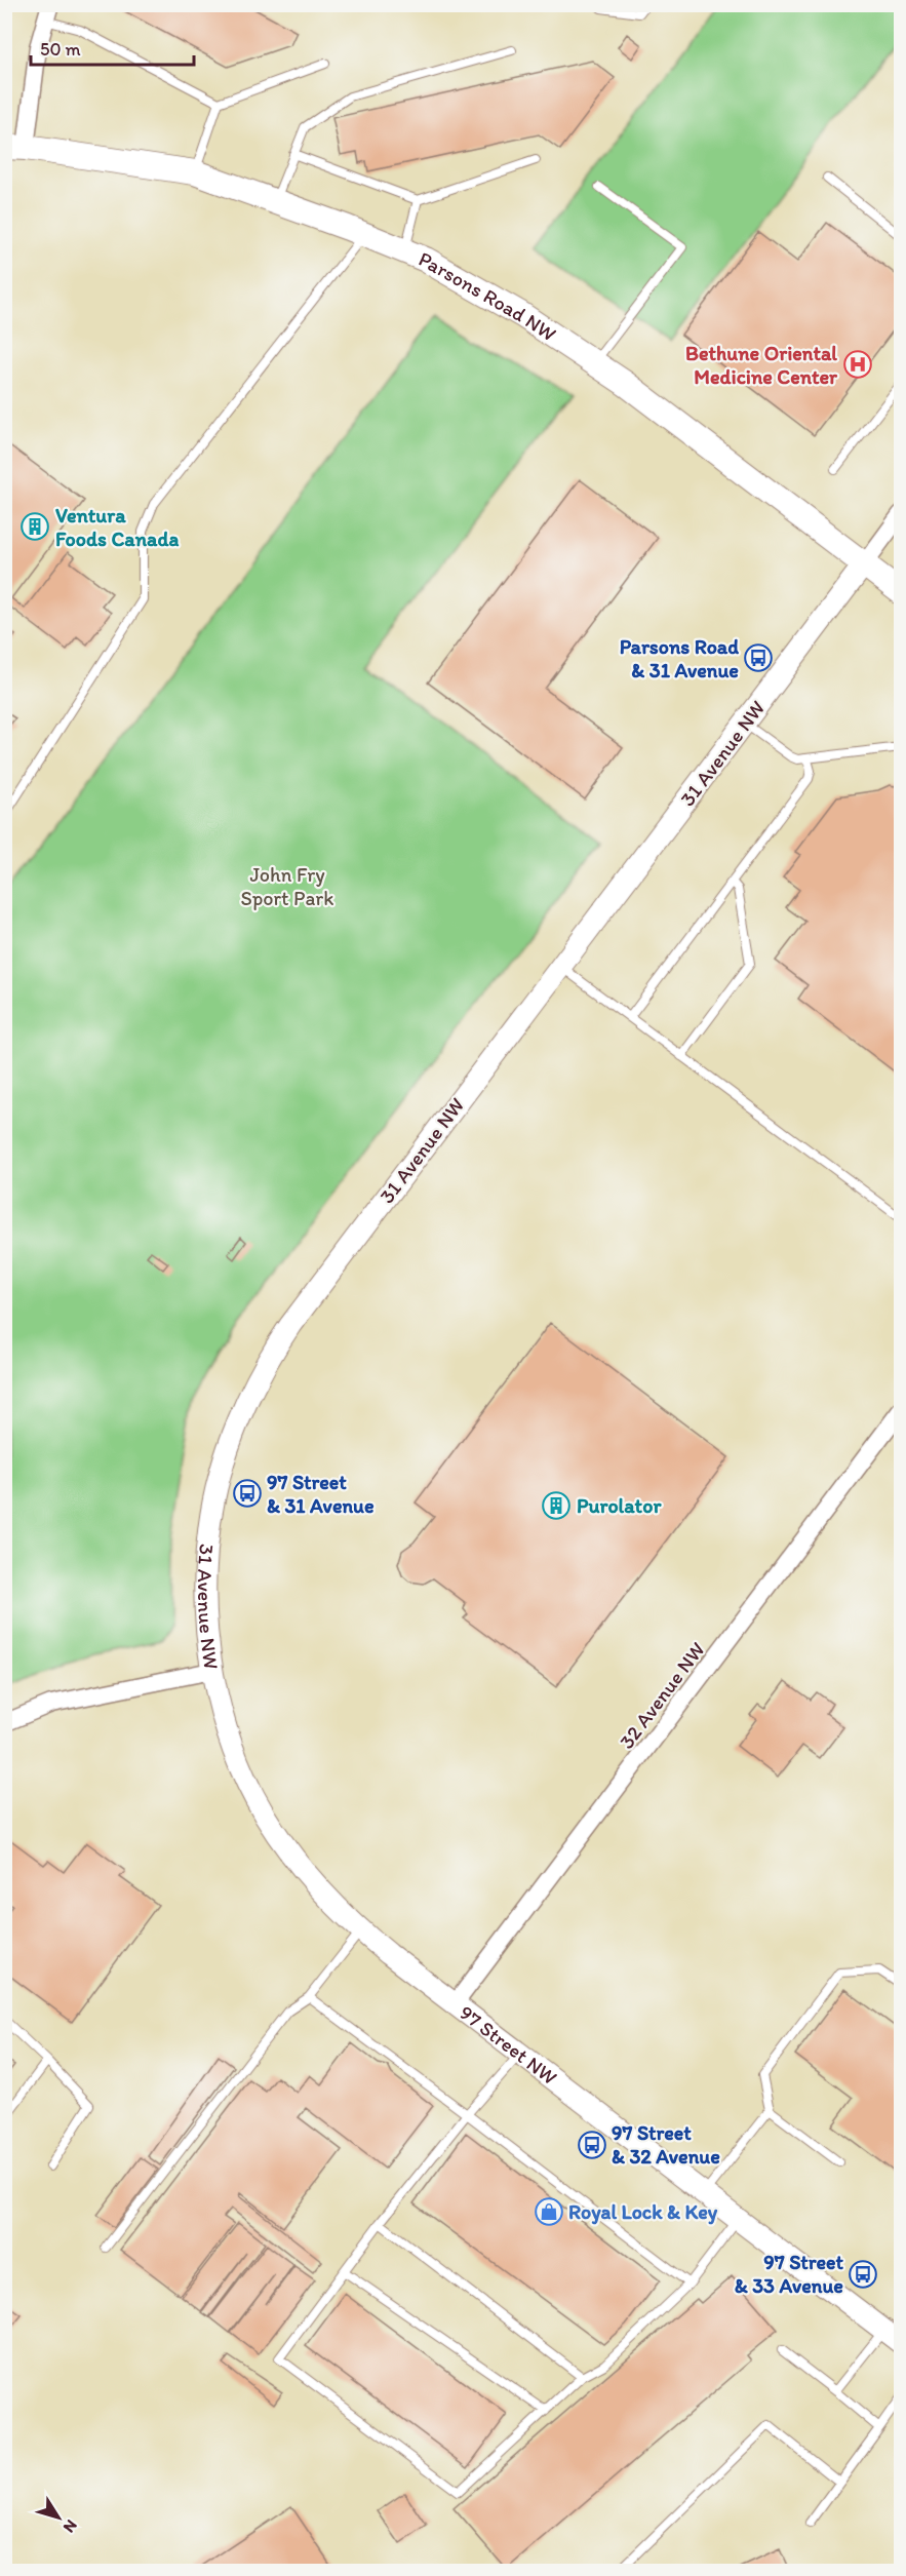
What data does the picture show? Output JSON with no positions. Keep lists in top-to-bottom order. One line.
{"streets":{"main road":["Parsons Road NW"],"street":["31 Avenue NW","32 Avenue NW","97 Street NW"]},"crossings":[["Parsons Road NW","31 Avenue NW"],["31 Avenue NW","97 Street NW"],["32 Avenue NW","97 Street NW"]],"parks":["John Fry Sport Park"],"places":{"hospital":["Bethune Oriental Medicine Center"],"building":["Ventura Foods Canada","Purolator"],"bus stop":["Parsons Road & 31 Avenue","97 Street & 31 Avenue","97 Street & 32 Avenue","97 Street & 33 Avenue"],"shop":["Royal Lock & Key"]},"scale_bar":"50 m","north":"bottom right"}
